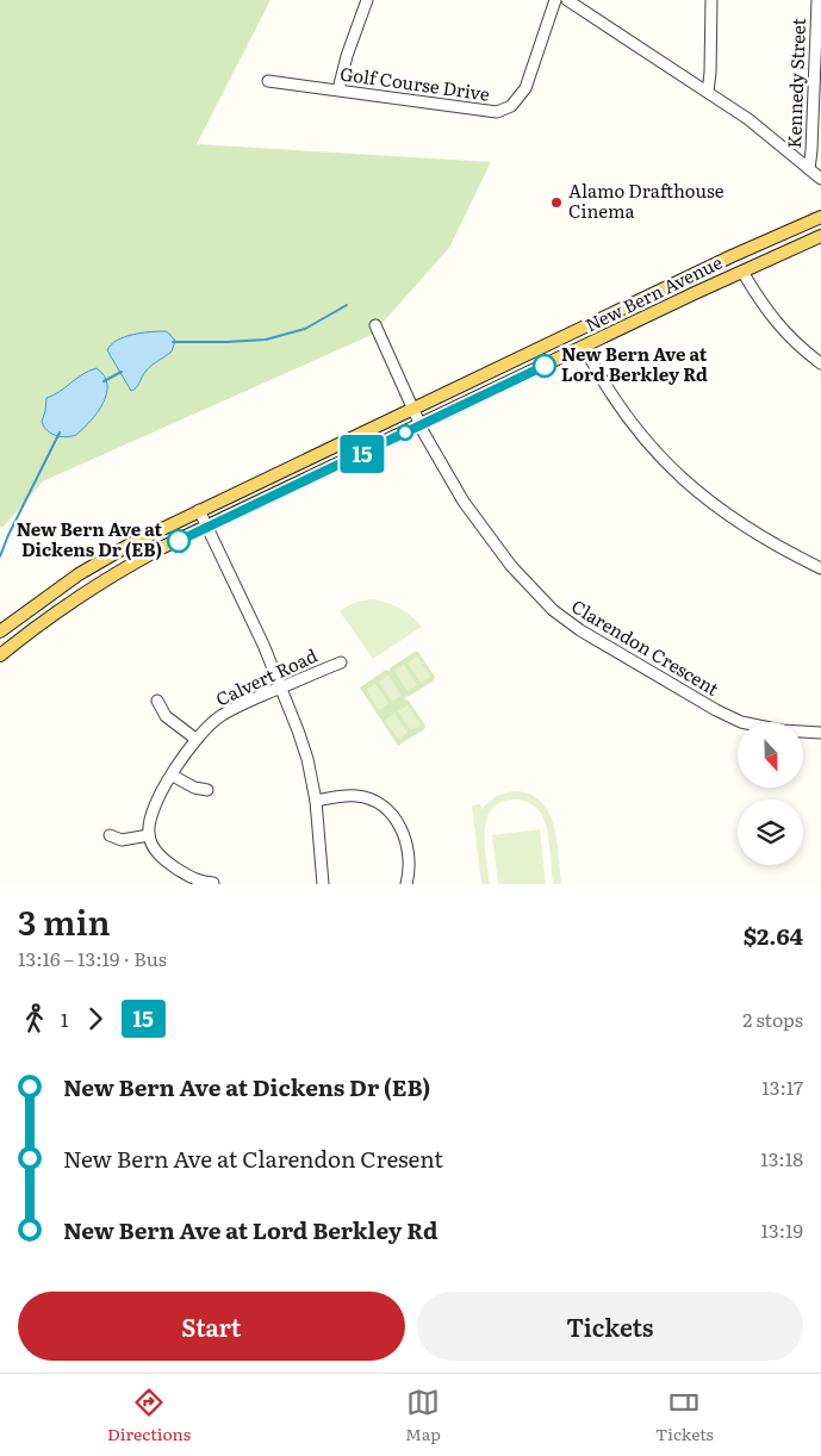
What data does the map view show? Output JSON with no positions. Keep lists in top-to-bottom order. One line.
{"streets":{"main road":["New Bern Avenue"],"street":["Kennedy Street","Golf Course Drive","Clarendon Crescent","Calvert Road"]},"crossings":[["New Bern Avenue","Clarendon Crescent"]],"places":["Alamo Drafthouse Cinema","New Bern Ave at Lord Berkley Rd","New Bern Ave at Dickens Dr (EB)"],"lines":["bus line 15"],"north":"bottom","page":{"on_map":"15","heading":["3 min","13:16 – 13:19 · Bus","$2.64"],"legs":["1","15","2 stops"],"list":[{"name":"New Bern Ave at Dickens Dr (EB)","value":"13:17"},{"name":"New Bern Ave at Clarendon Cresent","value":"13:18"},{"name":"New Bern Ave at Lord Berkley Rd","value":"13:19"}],"buttons":["Start","Tickets"],"tabs":["Directions","Map","Tickets"]}}
